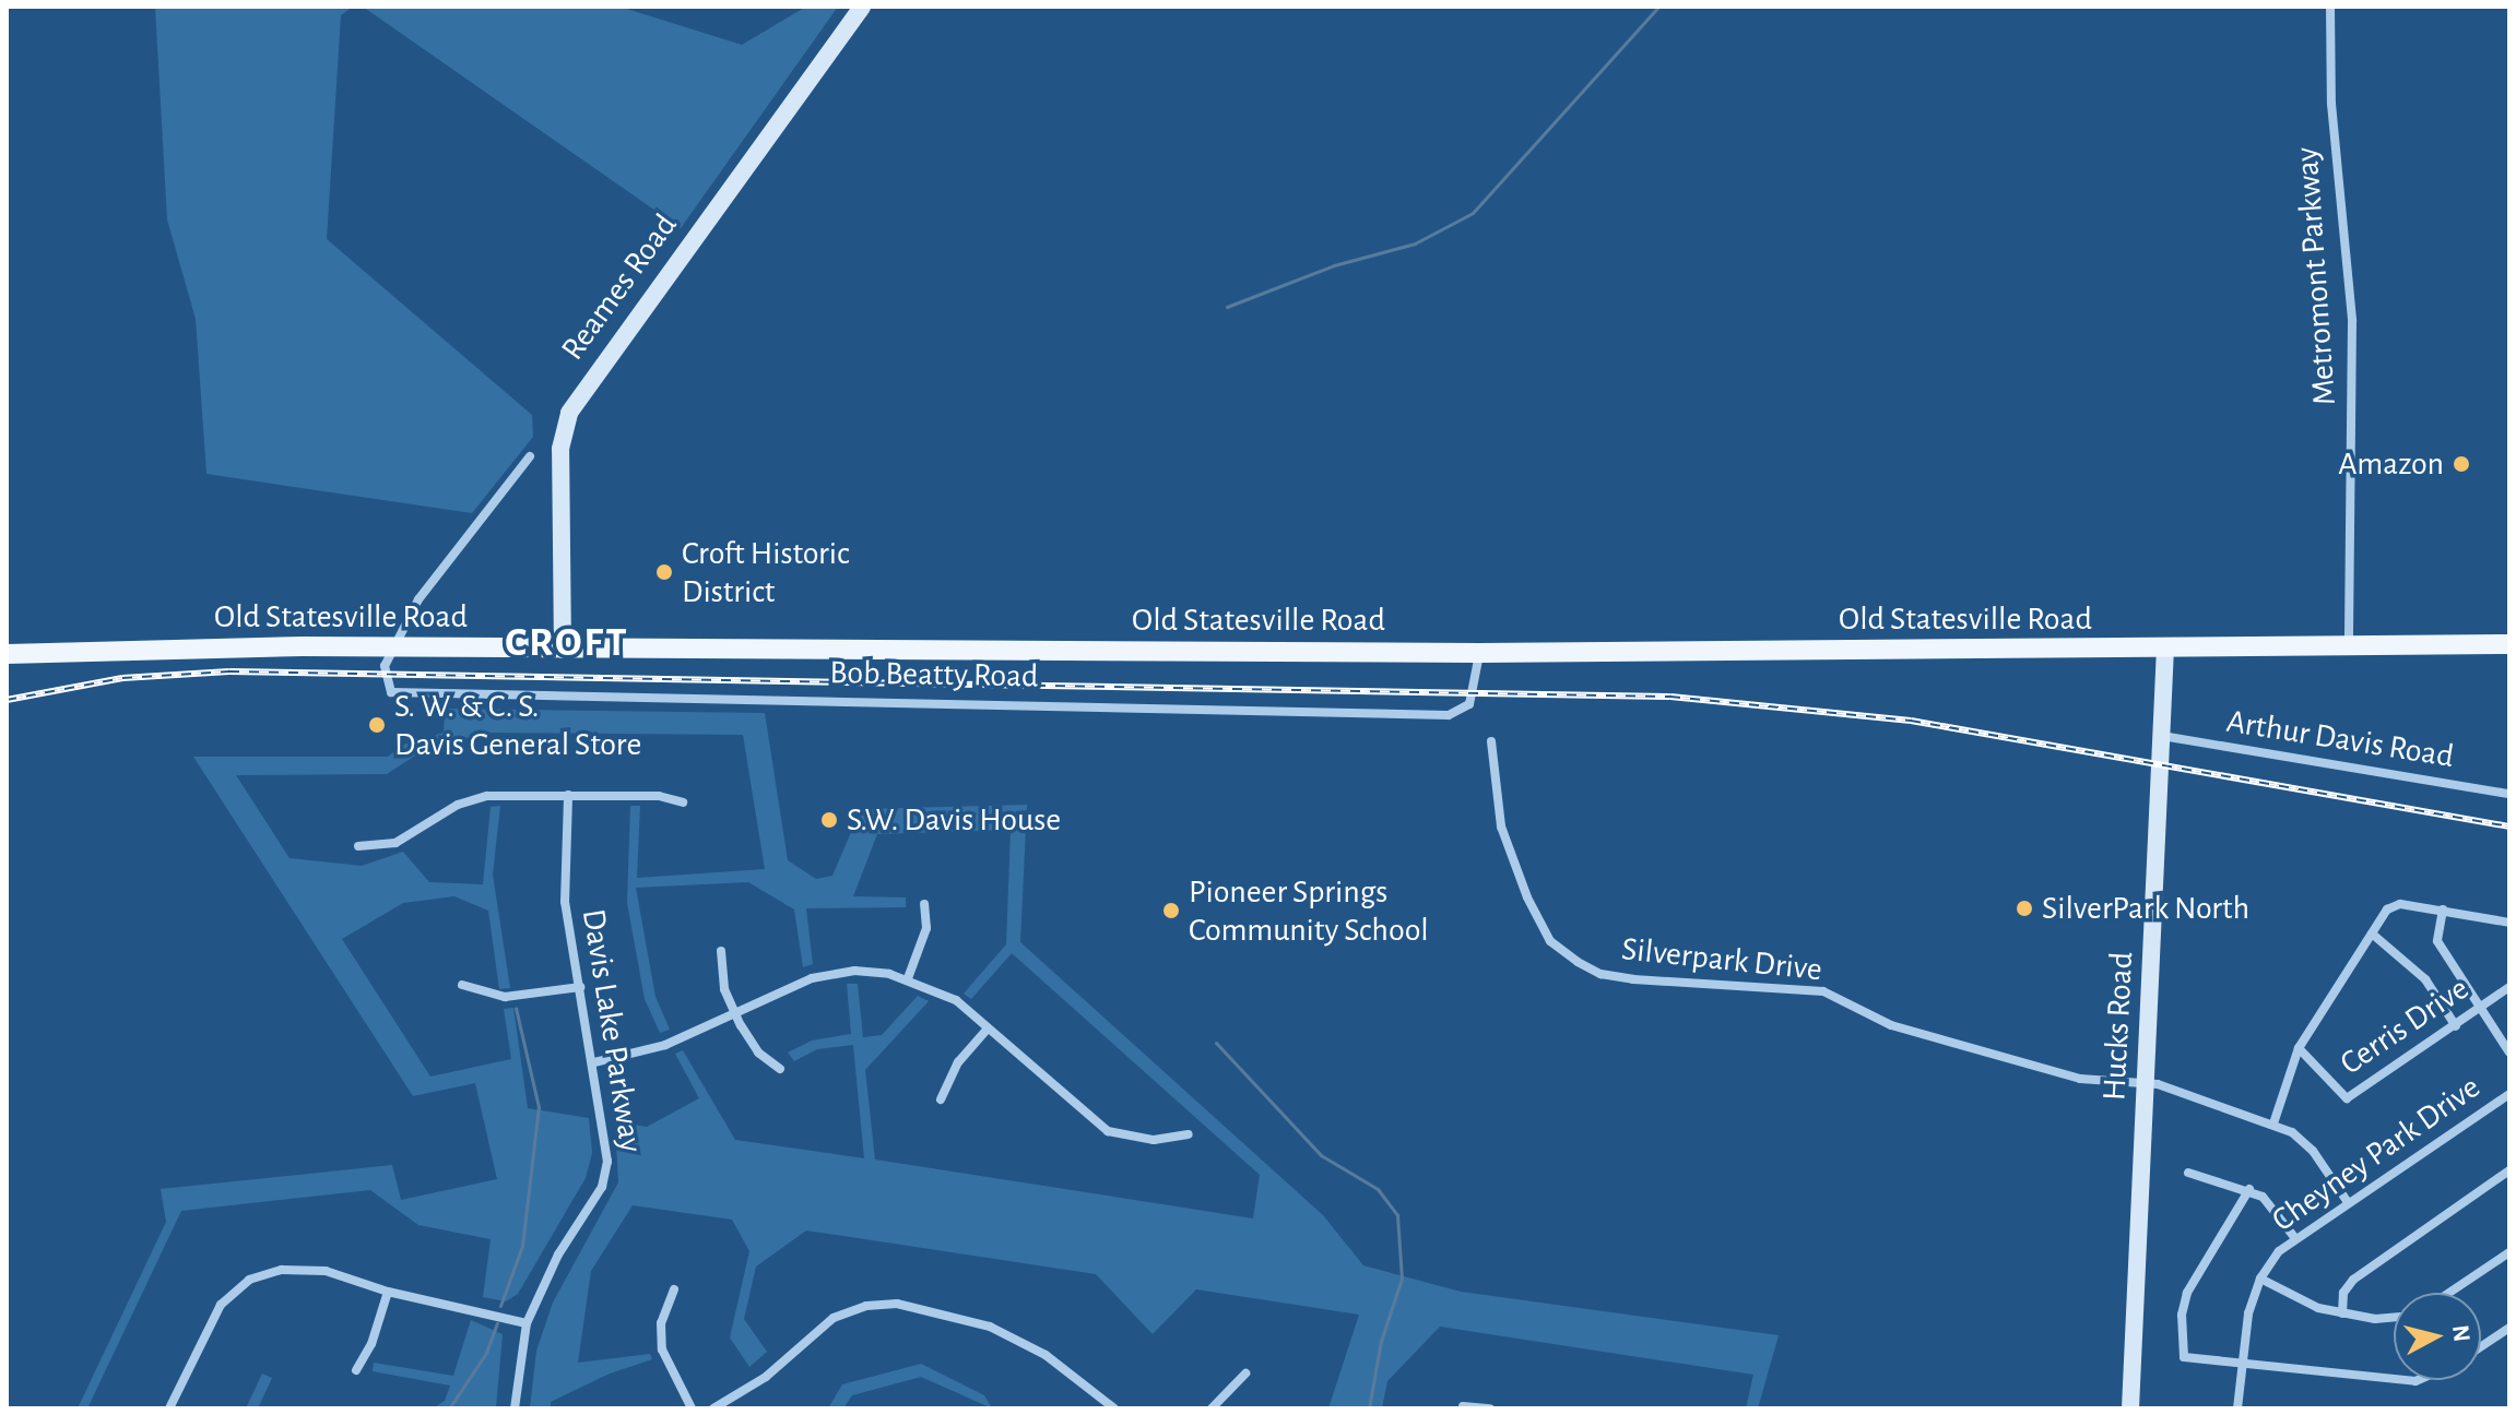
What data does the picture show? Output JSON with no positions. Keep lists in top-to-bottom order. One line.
{"streets":{"main road":["Reames Road","Old Statesville Road","Hucks Road"],"street":["Metromont Parkway","Bob Beatty Road","Arthur Davis Road","Silverpark Drive","Cerris Drive","Davis Lake Parkway","Cheyney Park Drive"]},"crossings":[["Metromont Parkway","Old Statesville Road"],["Reames Road","Old Statesville Road"],["Old Statesville Road","Bob Beatty Road"],["Old Statesville Road","Hucks Road"],["Arthur Davis Road","Hucks Road"],["Silverpark Drive","Hucks Road"],["Silverpark Drive","Cheyney Park Drive"]],"districts":["CROFT"],"places":["Amazon","Croft Historic District","S. W. & C. S. Davis General Store","S.W. Davis House","SilverPark North","Pioneer Springs Community School"],"north":"right"}
